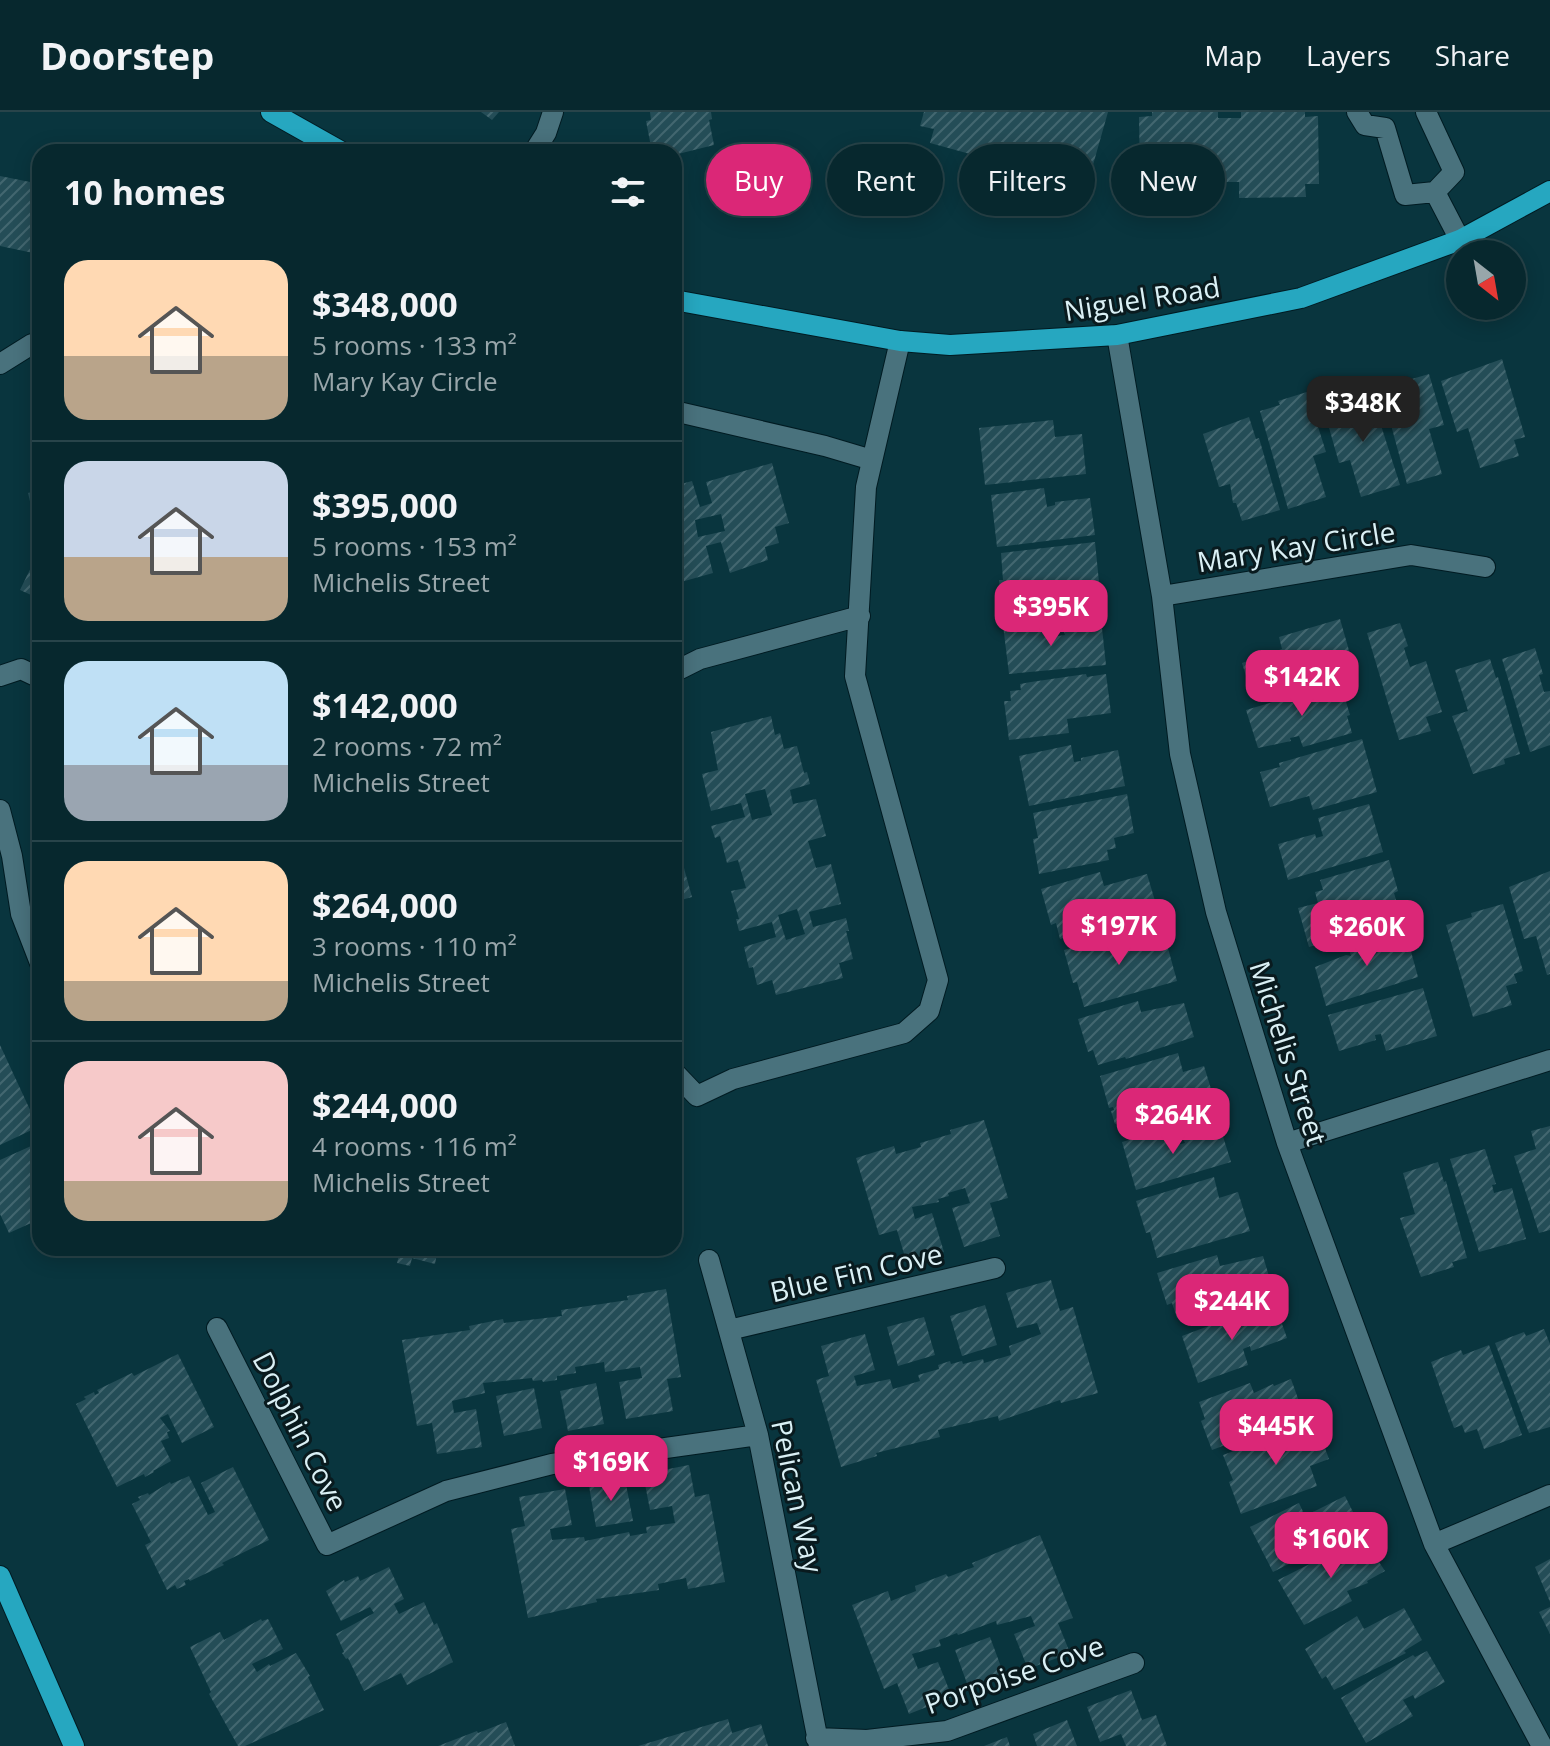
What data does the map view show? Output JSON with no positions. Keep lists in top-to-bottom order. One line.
{"streets":{"main road":["Niguel Road"],"street":["Mary Kay Circle","Michelis Street","Blue Fin Cove","Dolphin Cove","Pelican Way","Porpoise Cove"]},"crossings":[["Niguel Road","Michelis Street"],["Mary Kay Circle","Michelis Street"],["Blue Fin Cove","Pelican Way"],["Dolphin Cove","Pelican Way"],["Pelican Way","Porpoise Cove"]],"north":"bottom right","page":{"header":"Doorstep","nav":["Map","Layers","Share"],"chip":["Buy","Rent","Filters","New"],"heading":"10 homes","list":[{"name":"$348,000","note":"5 rooms · 133 m² · Mary Kay Circle"},{"name":"$395,000","note":"5 rooms · 153 m² · Michelis Street"},{"name":"$142,000","note":"2 rooms · 72 m² · Michelis Street"},{"name":"$264,000","note":"3 rooms · 110 m² · Michelis Street"},{"name":"$244,000","note":"4 rooms · 116 m² · Michelis Street"}],"price":["$348K","$395K","$142K","$197K","$260K","$264K","$244K","$445K","$169K","$160K"]}}
